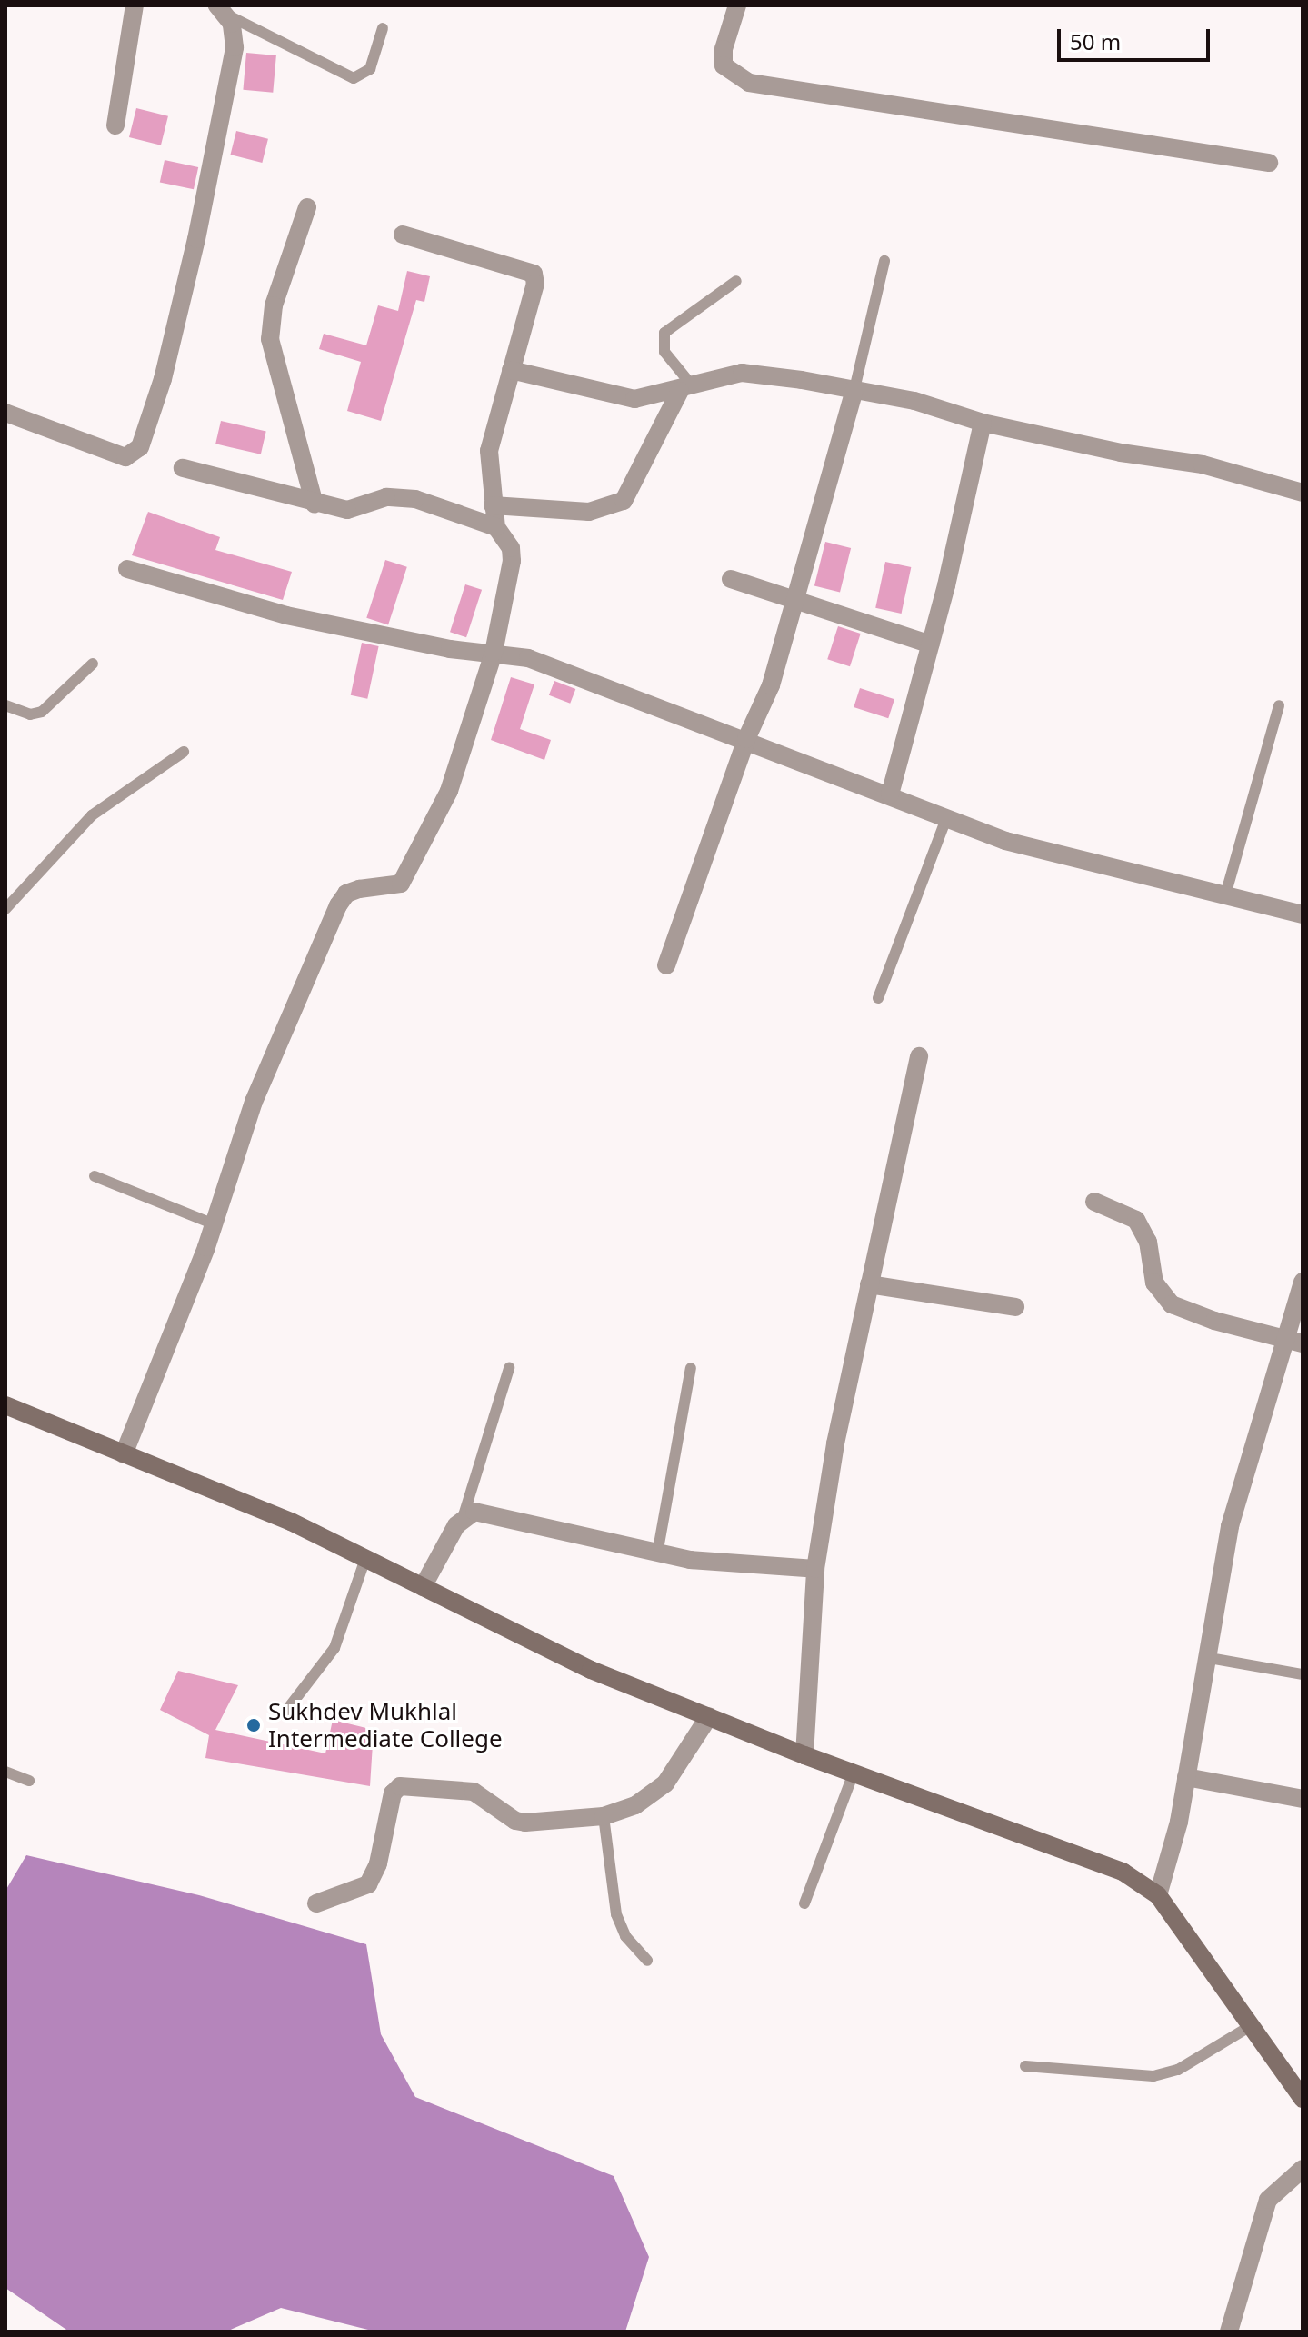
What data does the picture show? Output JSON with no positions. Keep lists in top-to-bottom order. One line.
{"places":["Sukhdev Mukhlal Intermediate College"],"scale_bar":"50 m"}
